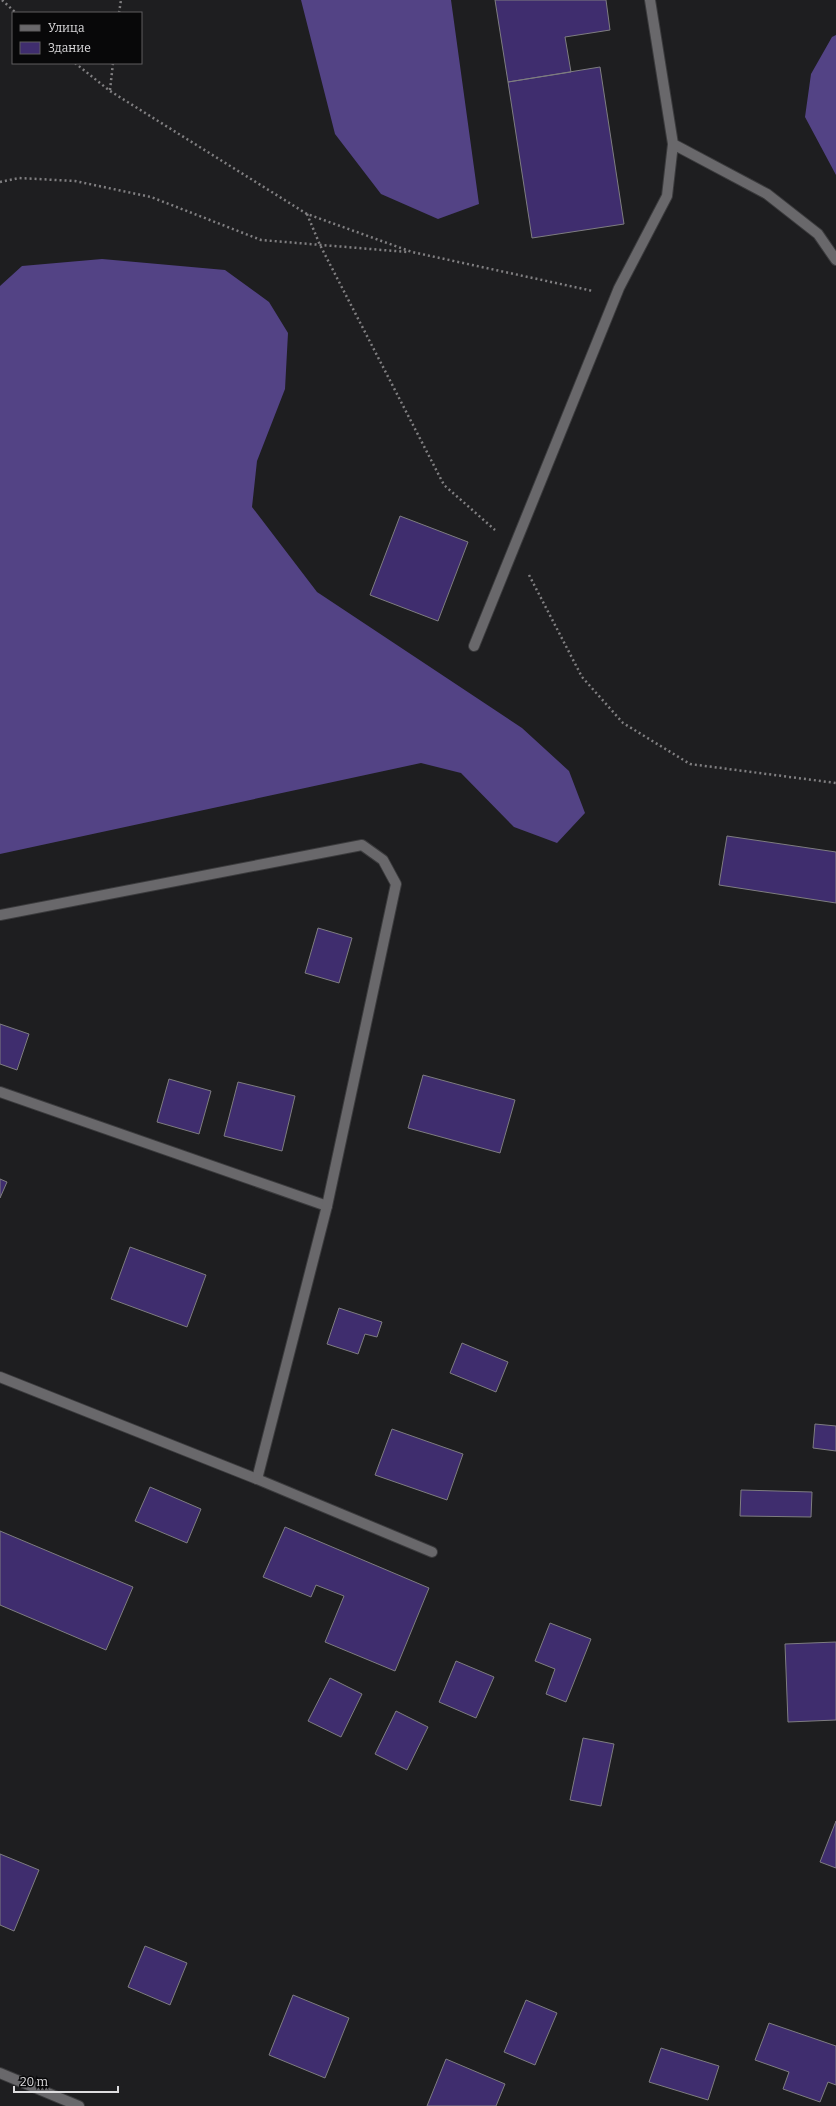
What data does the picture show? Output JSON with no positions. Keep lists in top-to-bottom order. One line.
{"legend":["Улица","Здание"],"scale_bar":"20 m"}
